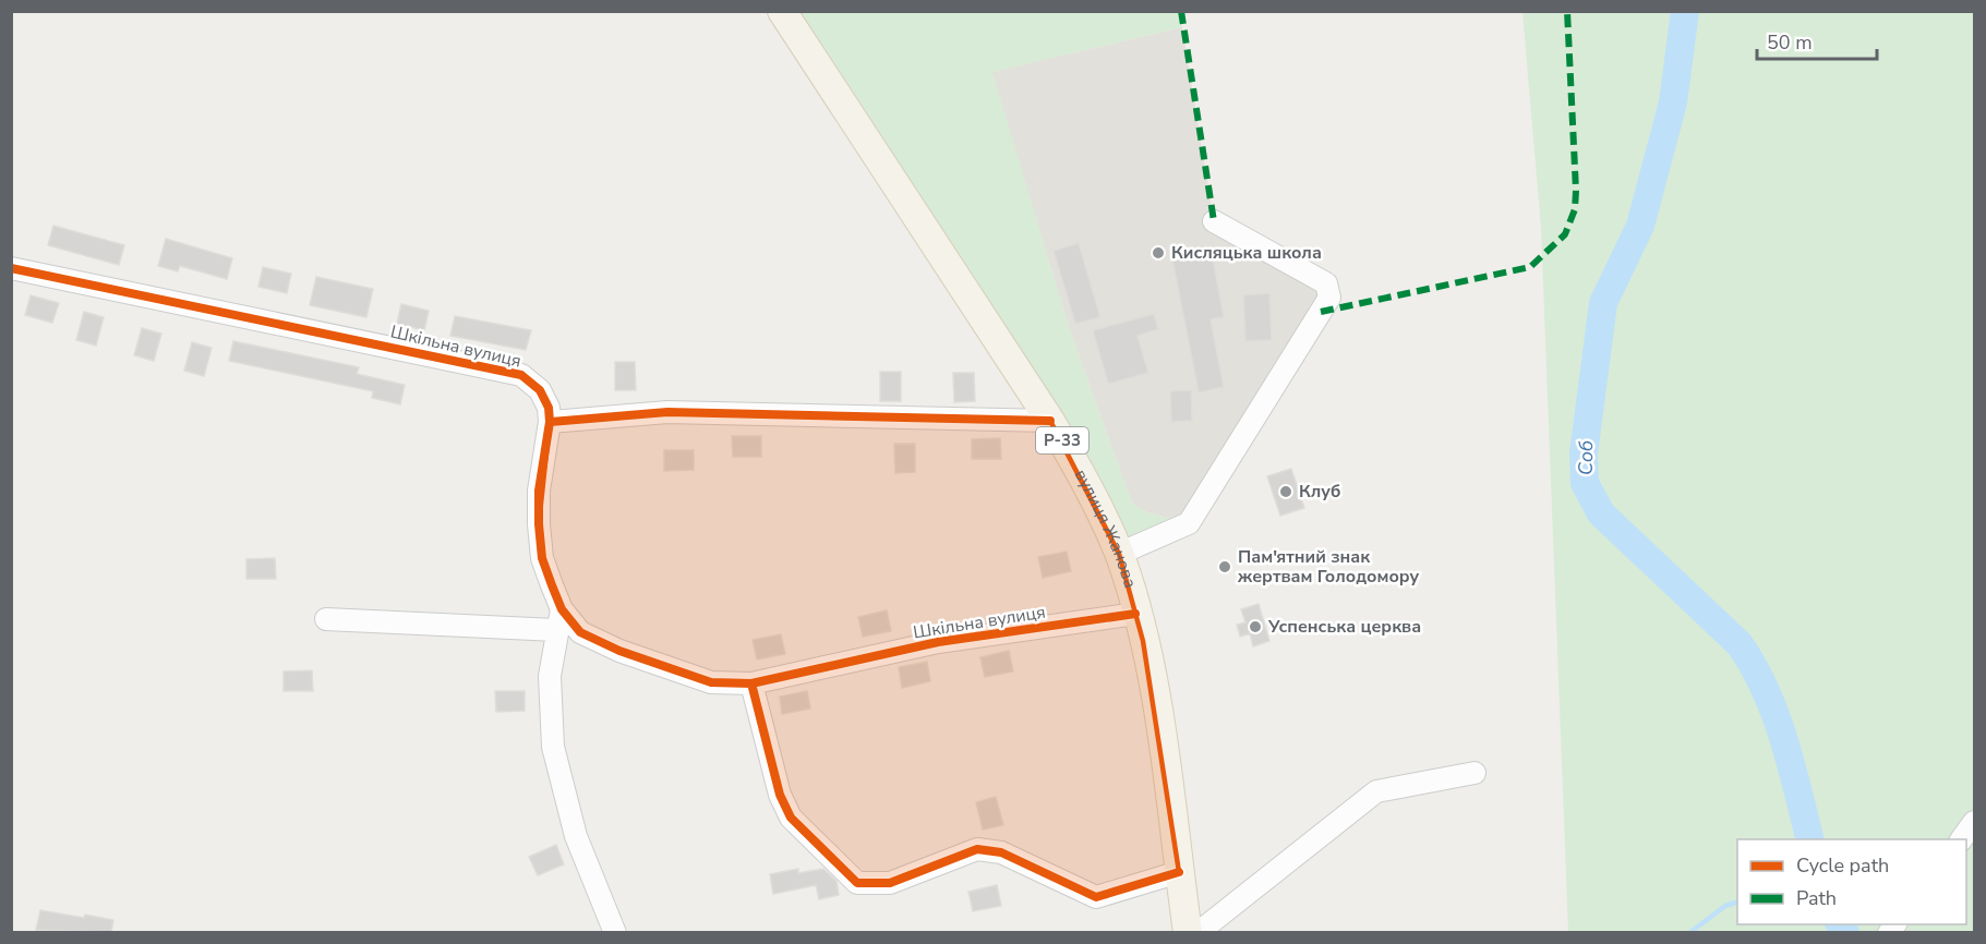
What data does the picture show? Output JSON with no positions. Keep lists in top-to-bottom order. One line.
{"streets":{"main road":["Р-33","вулиця Жанова"],"street":["Шкільна вулиця"]},"crossings":[["Шкільна вулиця","вулиця Жанова"]],"water":["Соб"],"places":["Кисляцька школа","Клуб","Пам'ятний знак жертвам Голодомору","Успенська церква"],"legend":["Cycle path","Path"],"scale_bar":"50 m"}
